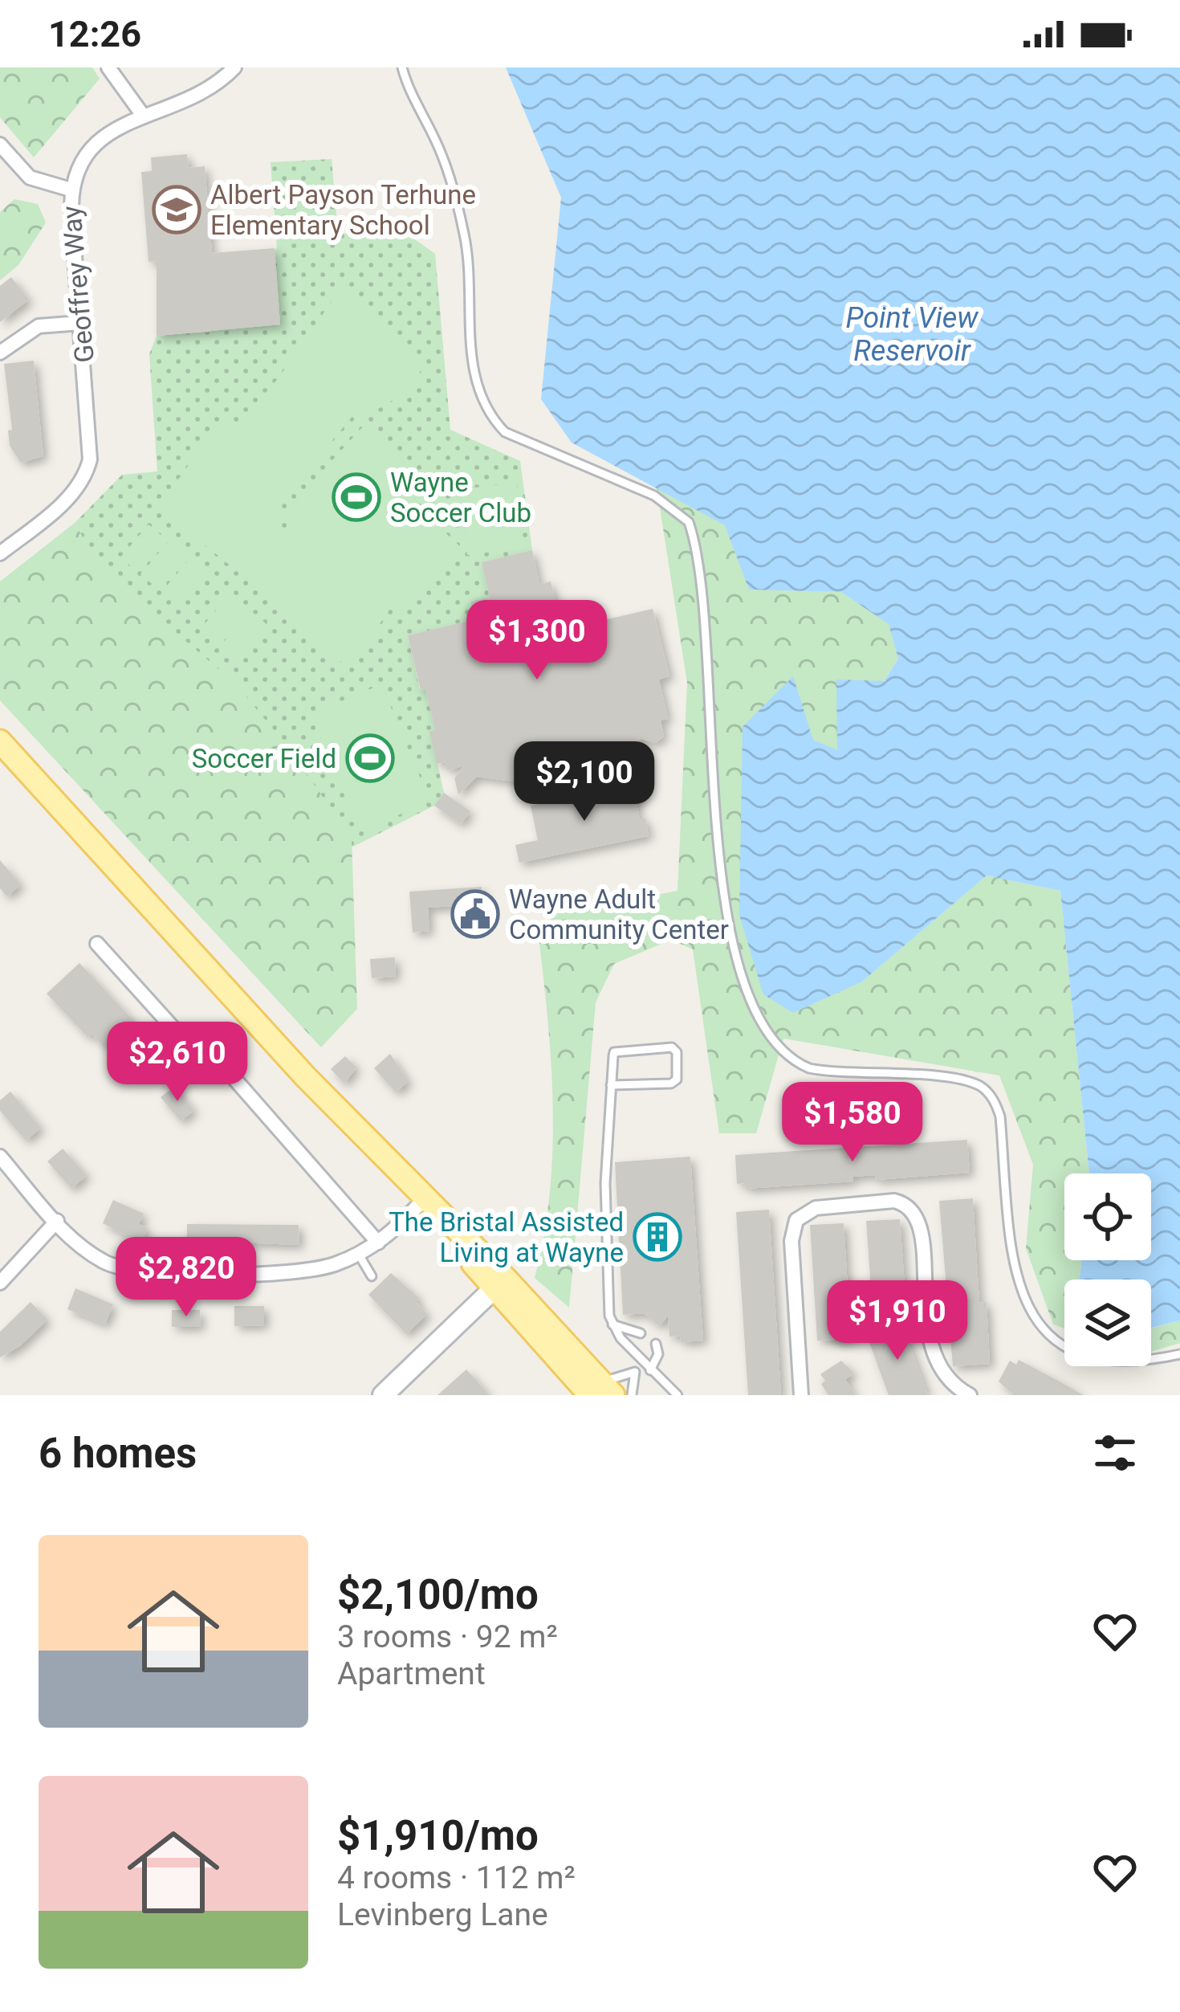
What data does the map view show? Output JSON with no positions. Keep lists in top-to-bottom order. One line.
{"streets":{"street":["Geoffrey Way"]},"water":["Point View Reservoir"],"places":{"school or university":["Albert Payson Terhune Elementary School"],"sports":["Wayne Soccer Club","Soccer Field"],"public building":["Wayne Adult Community Center"],"building":["The Bristal Assisted Living at Wayne"]},"page":{"status":"12:26","price":["$1,300","$2,100","$2,610","$1,580","$2,820","$1,910"],"heading":"6 homes","list":[{"name":"$2,100/mo","note":"3 rooms · 92 m² · Apartment"},{"name":"$1,910/mo","note":"4 rooms · 112 m² · Levinberg Lane"}]}}
